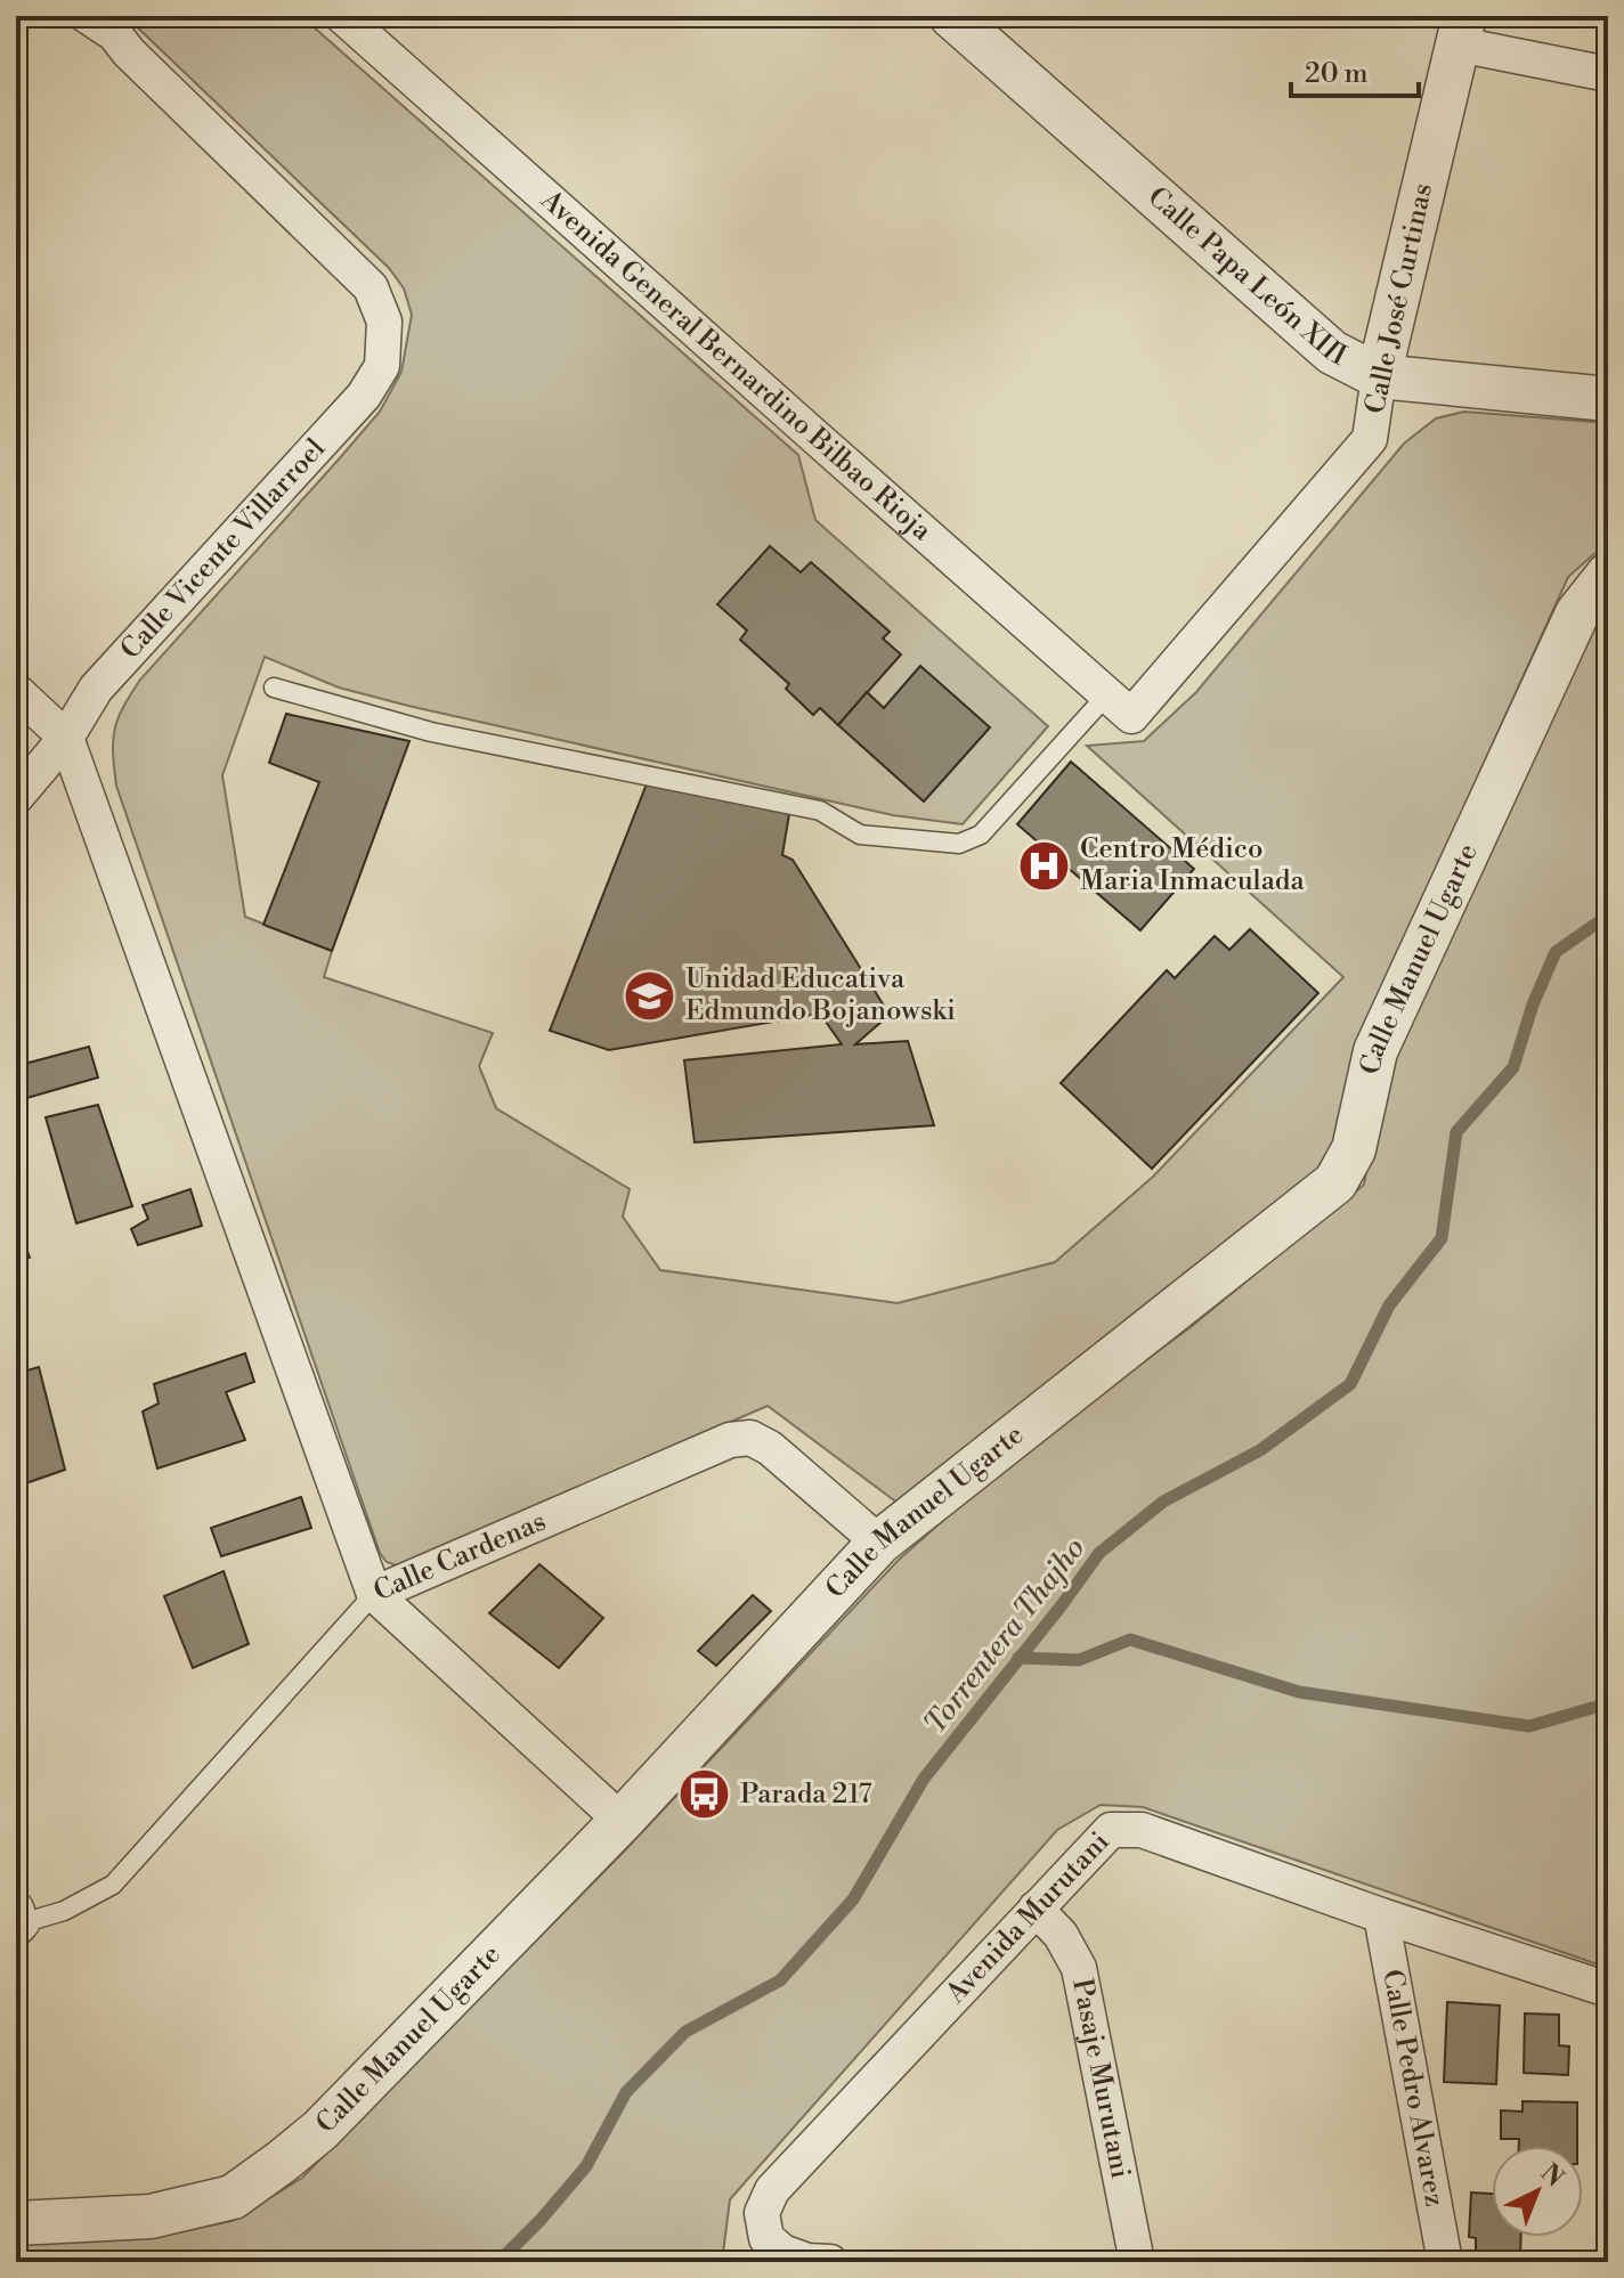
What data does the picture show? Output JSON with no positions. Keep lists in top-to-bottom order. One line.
{"streets":{"street":["Calle Papa León XIII","Calle José Curtinas","Avenida General Bernardino Bilbao Rioja","Calle Vicente Villarroel","Calle Manuel Ugarte","Calle Cardenas","Avenida Murutani","Pasaje Murutani","Calle Pedro Alvarez"]},"crossings":[["Calle Papa León XIII","Calle José Curtinas"],["Calle José Curtinas","Avenida General Bernardino Bilbao Rioja"],["Calle Manuel Ugarte","Calle Cardenas"],["Avenida Murutani","Pasaje Murutani"],["Avenida Murutani","Calle Pedro Alvarez"]],"water":["Torrentera Thajho"],"places":{"hospital":["Centro Médico Maria Inmaculada"],"school or university":["Unidad Educativa Edmundo Bojanowski"],"bus stop":["Parada 217"]},"scale_bar":"20 m","north":"top right"}
